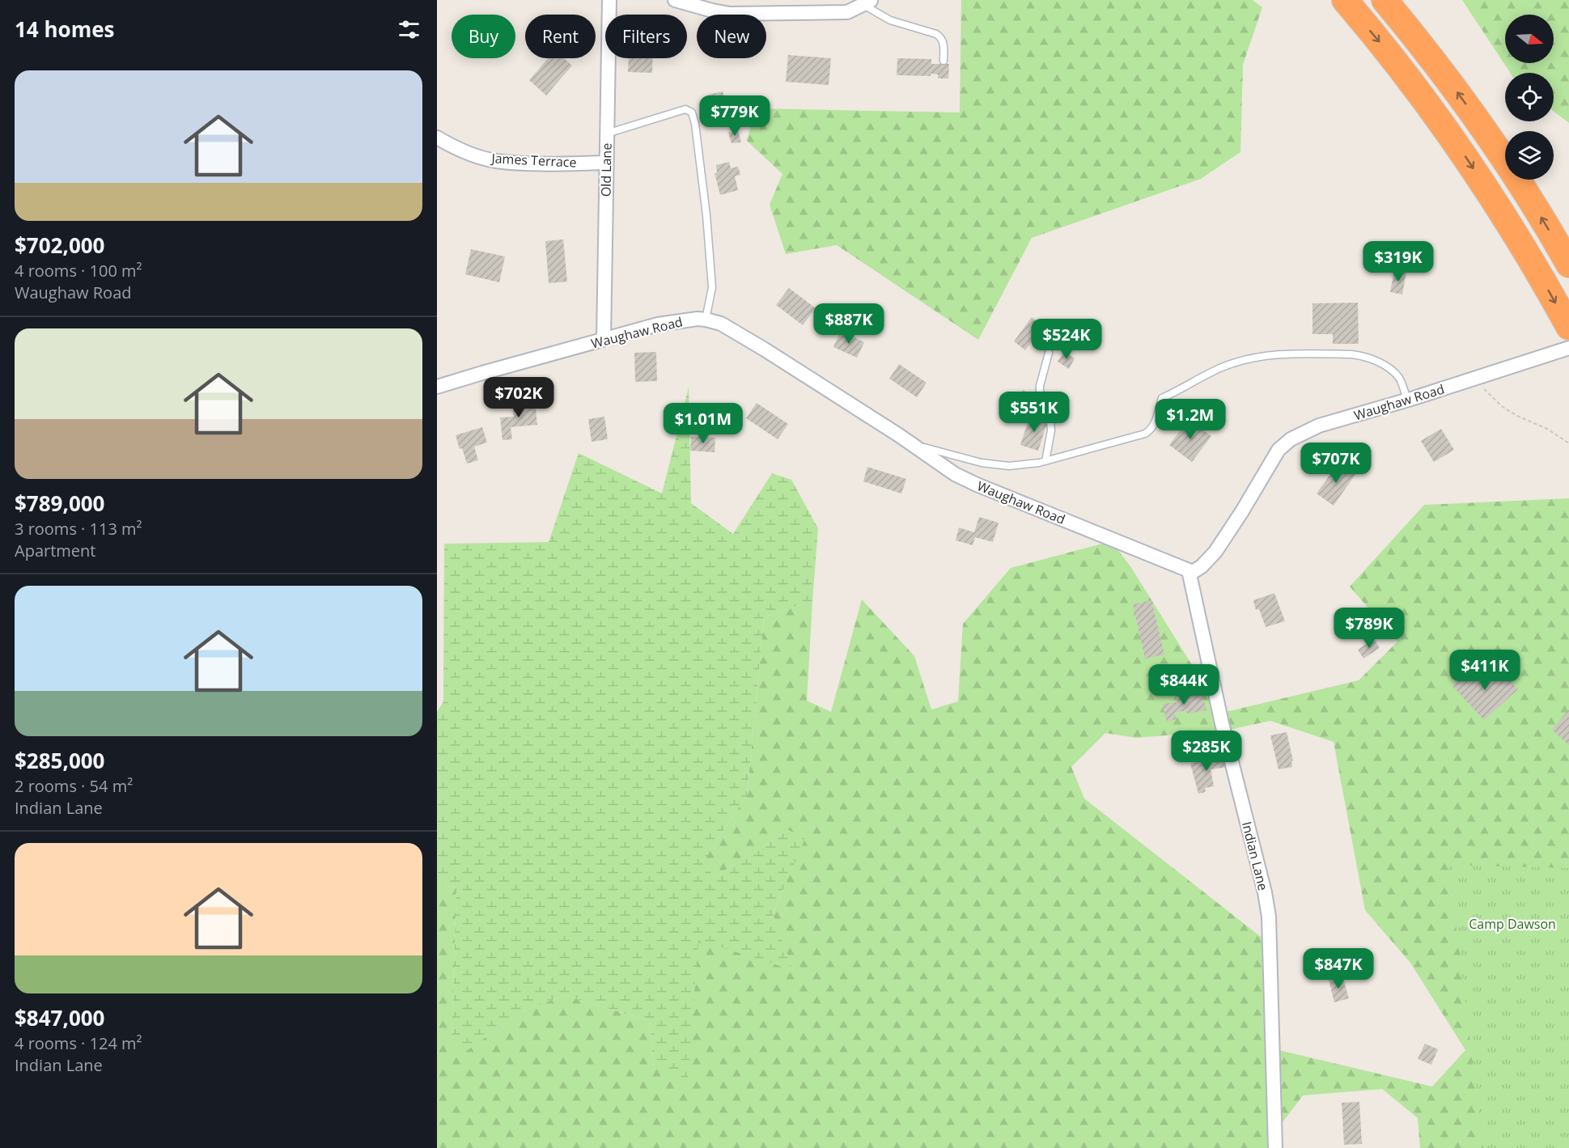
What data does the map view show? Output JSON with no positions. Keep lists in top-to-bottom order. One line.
{"streets":{"street":["James Terrace","Old Lane","Waughaw Road","Indian Lane"]},"crossings":[["James Terrace","Old Lane"],["Old Lane","Waughaw Road"],["Waughaw Road","Indian Lane"]],"parks":["Camp Dawson"],"north":"right","page":{"heading":"14 homes","chip":["Buy","Rent","Filters","New"],"list":[{"name":"$702,000","note":"4 rooms · 100 m² · Waughaw Road"},{"name":"$789,000","note":"3 rooms · 113 m² · Apartment"},{"name":"$285,000","note":"2 rooms · 54 m² · Indian Lane"},{"name":"$847,000","note":"4 rooms · 124 m² · Indian Lane"}],"price":["$779K","$319K","$887K","$524K","$702K","$551K","$1.2M","$1.01M","$707K","$789K","$411K","$844K","$285K","$847K"]}}
